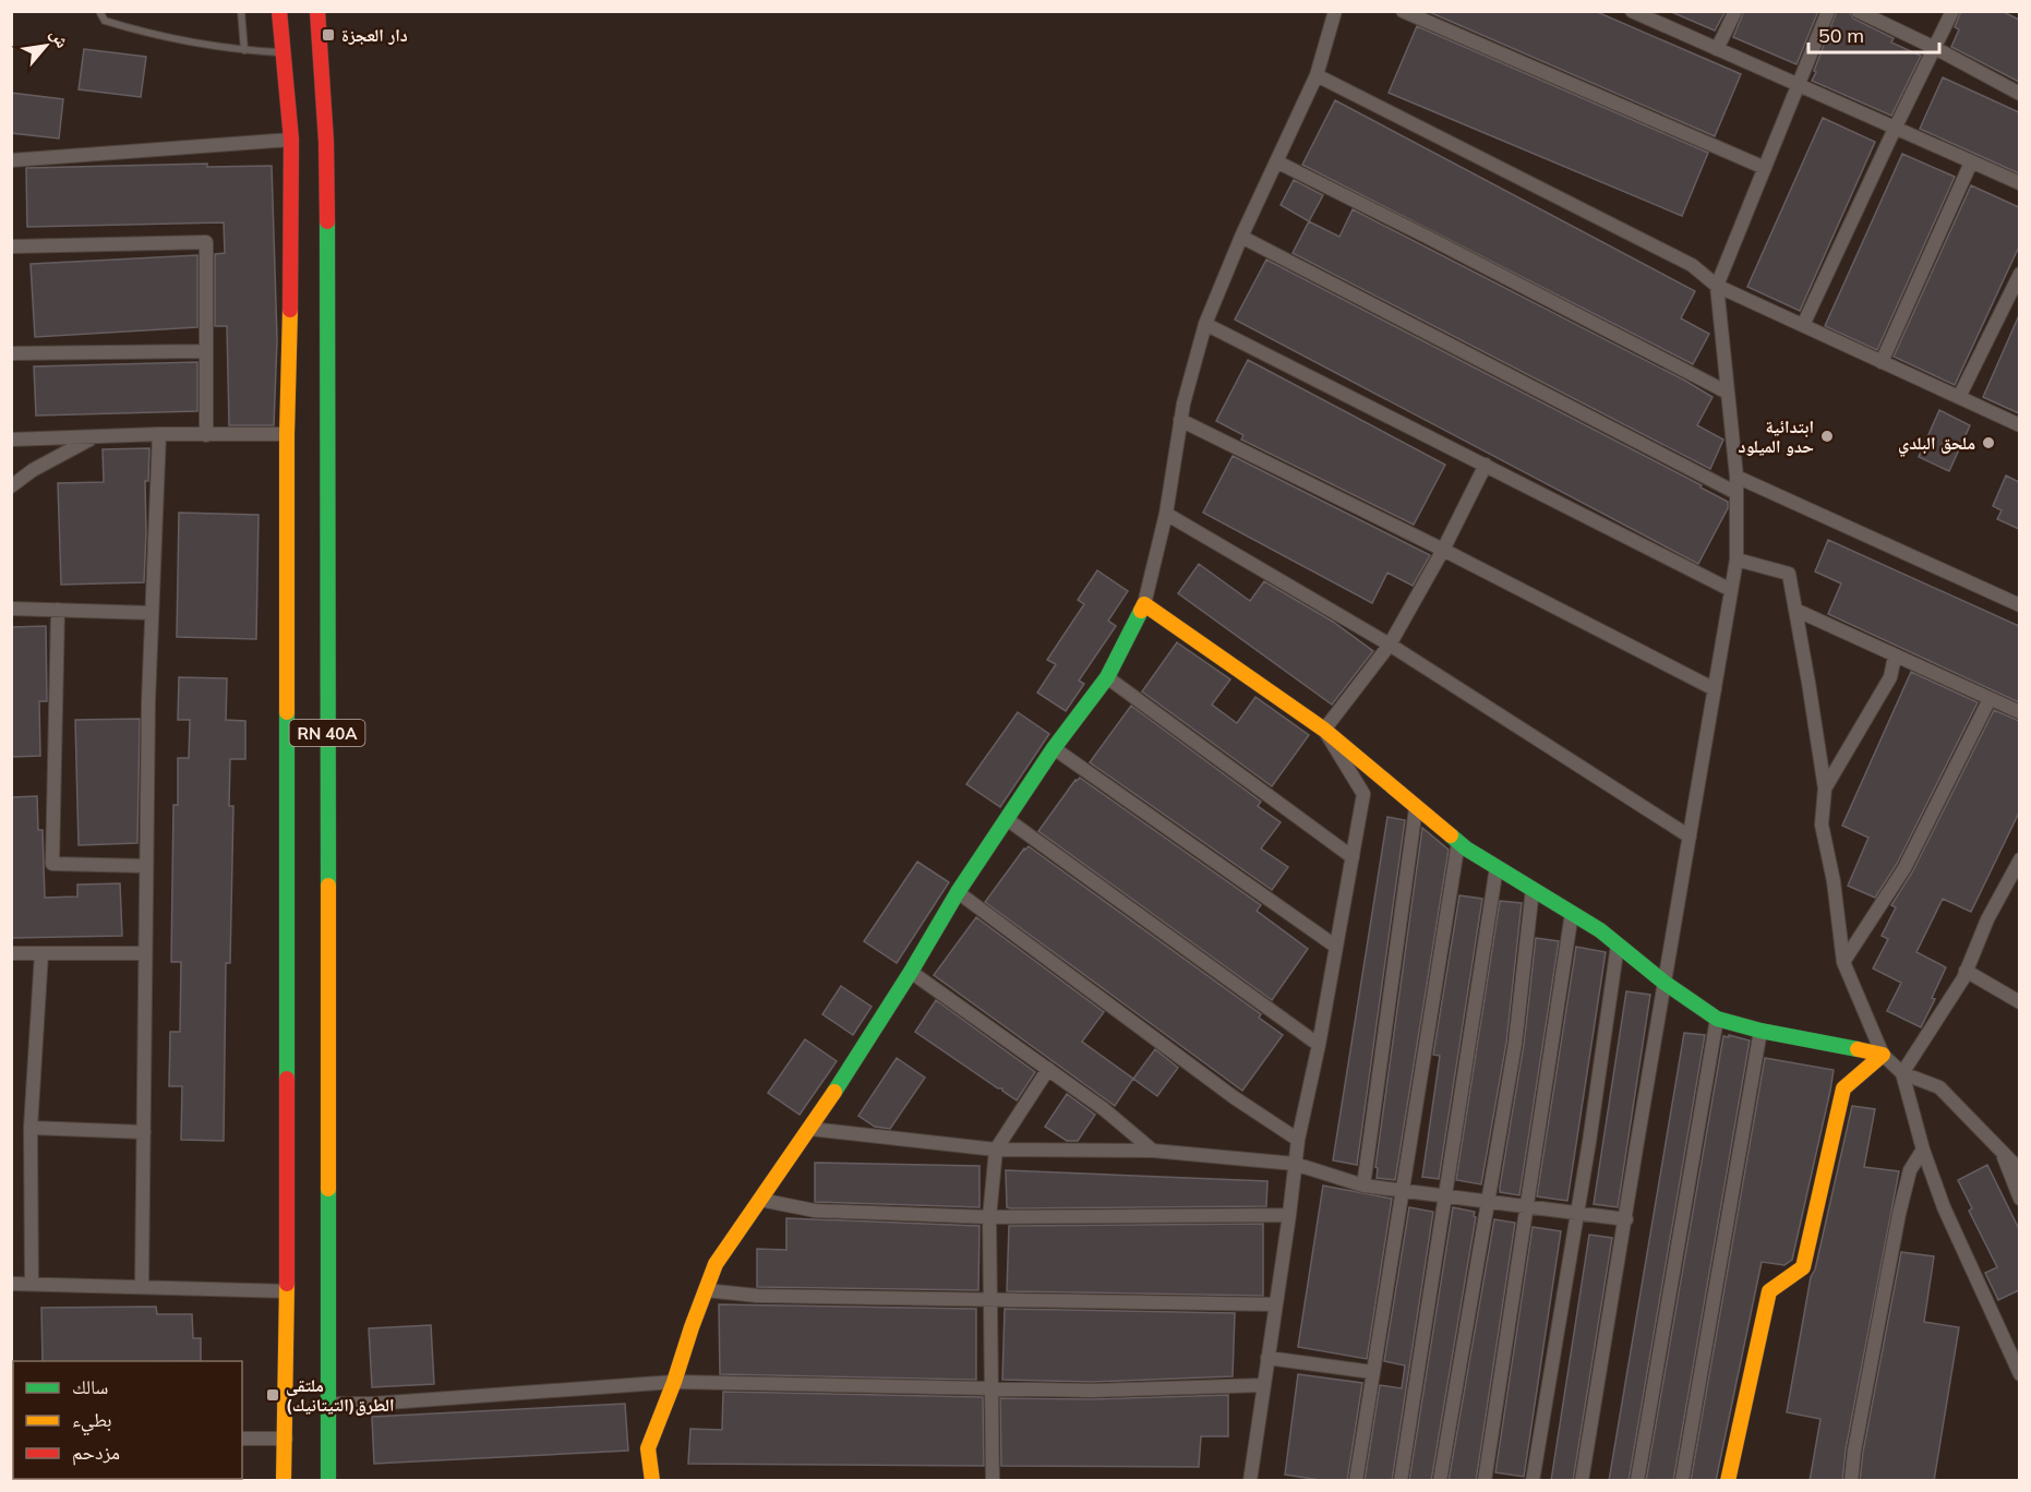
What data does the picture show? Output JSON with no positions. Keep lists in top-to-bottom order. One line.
{"streets":{"main road":["RN 40A"]},"places":{"transit":["دار العجزة","ملتقى الطرق(التيتانيك)"],"other":["ابتدائية حدو الميلود","ملحق البلدي"]},"legend":["سالك","بطيء","مزدحم"],"scale_bar":"50 m","north":"top right"}
